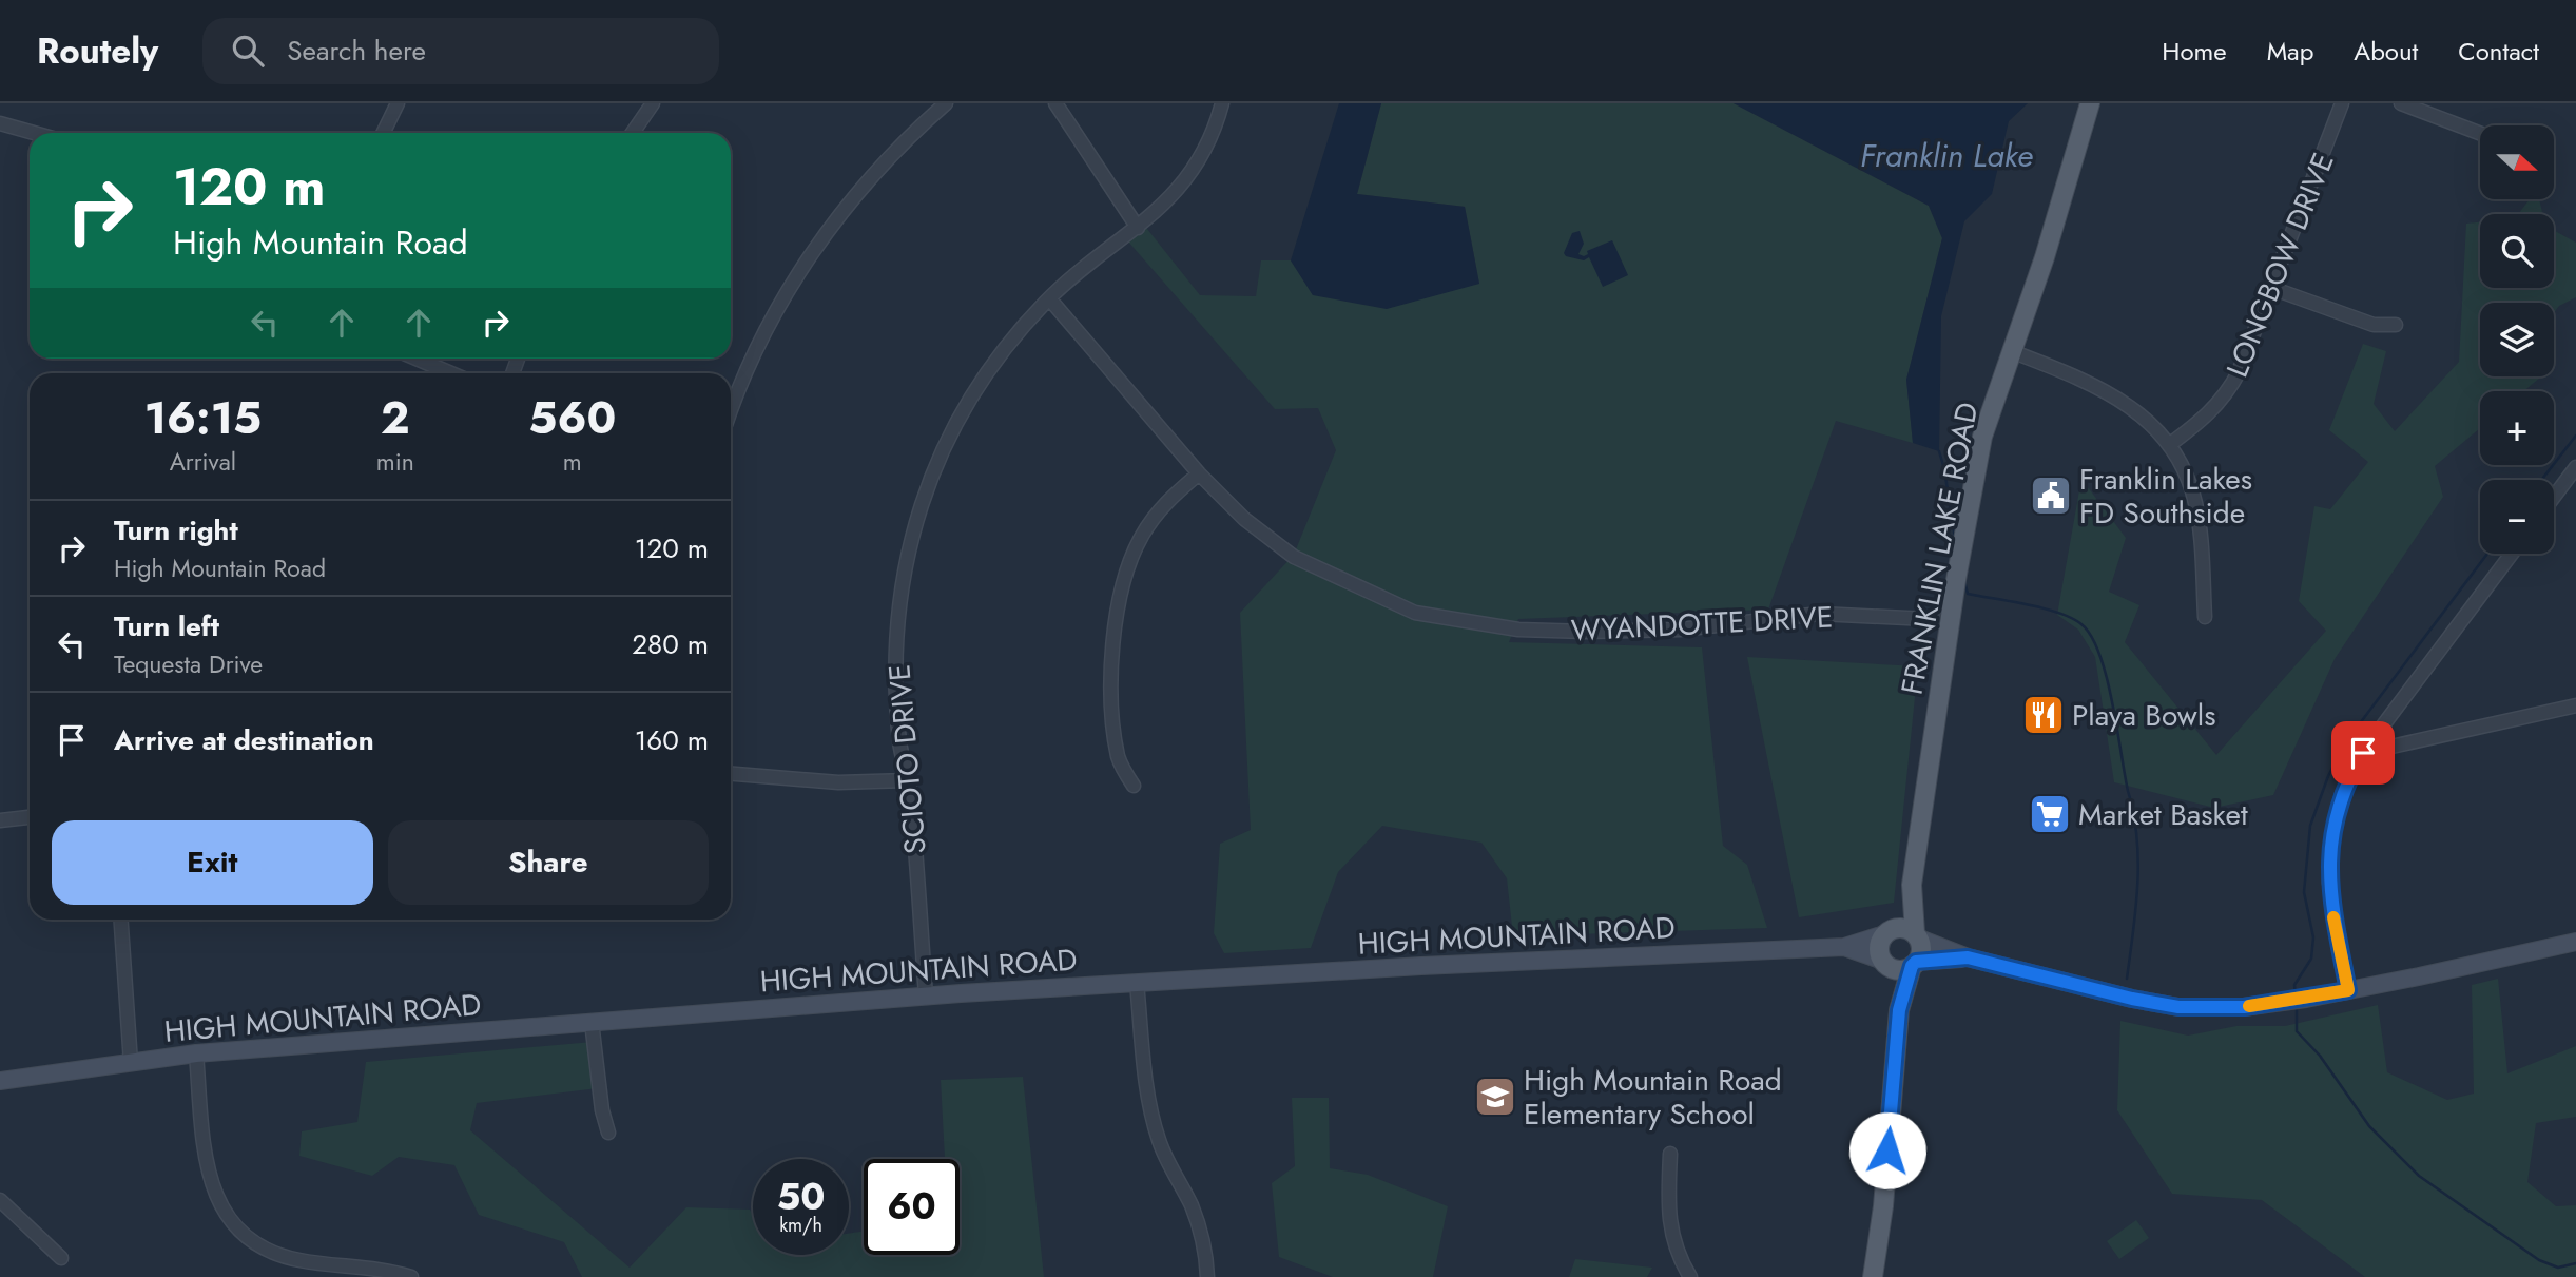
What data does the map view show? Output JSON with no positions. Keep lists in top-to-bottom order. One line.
{"streets":{"main road":["FRANKLIN LAKE ROAD","HIGH MOUNTAIN ROAD"],"street":["LONGBOW DRIVE","WYANDOTTE DRIVE","SCIOTO DRIVE"]},"crossings":[["FRANKLIN LAKE ROAD","WYANDOTTE DRIVE"],["FRANKLIN LAKE ROAD","HIGH MOUNTAIN ROAD"],["WYANDOTTE DRIVE","SCIOTO DRIVE"],["SCIOTO DRIVE","HIGH MOUNTAIN ROAD"]],"water":["Franklin Lake"],"places":{"public building":["Franklin Lakes FD Southside"],"restaurant":["Playa Bowls"],"supermarket":["Market Basket"],"school or university":["High Mountain Road Elementary School"]},"north":"right","page":{"header":"Routely","search":"Search here","nav":["Home","Map","About","Contact"],"map_buttons":["+","−"],"turn":["120 m","High Mountain Road"],"eta":["16:15","Arrival","2","min","560","m"],"list":[{"name":"Turn right","note":"High Mountain Road","value":"120 m"},{"name":"Turn left","note":"Tequesta Drive","value":"280 m"},{"name":"Arrive at destination","value":"160 m"}],"buttons":["Exit","Share"],"speed":"50 km/h","limit":"60"}}
